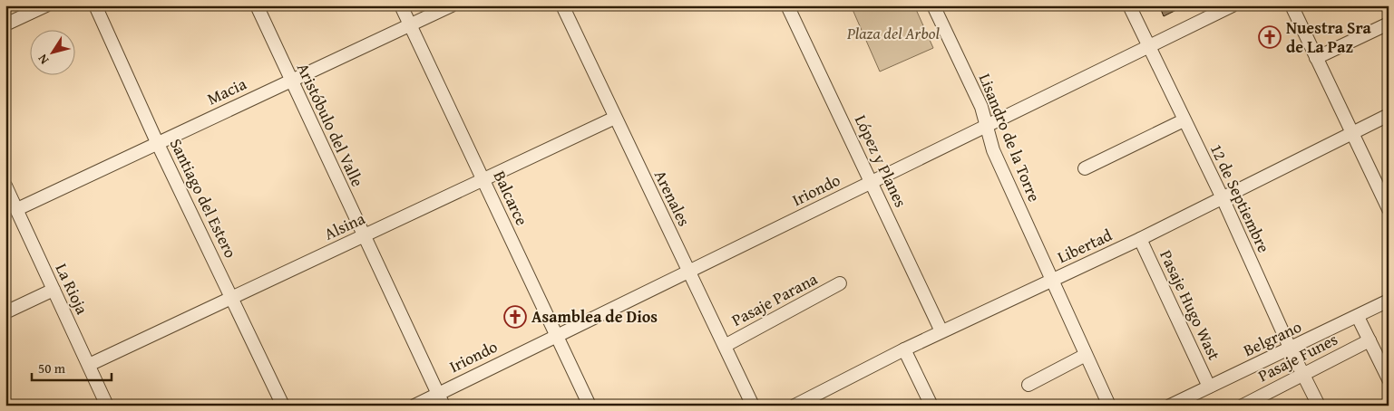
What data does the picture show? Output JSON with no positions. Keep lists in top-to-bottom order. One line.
{"streets":{"street":["Macia","Aristóbulo del Valle","Lisandro de la Torre","López y Planes","Iriondo","Santiago del Estero","Balcarce","Arenales","12 de Septiembre","Alsina","Libertad","La Rioja","Pasaje Parana","Pasaje Hugo Wast","Belgrano","Pasaje Funes"]},"crossings":[["Macia","Aristóbulo del Valle"],["Macia","Santiago del Estero"],["Macia","Balcarce"],["Macia","La Rioja"],["Aristóbulo del Valle","Iriondo"],["Aristóbulo del Valle","Alsina"],["Lisandro de la Torre","Iriondo"],["Lisandro de la Torre","Libertad"],["López y Planes","Iriondo"],["López y Planes","Libertad"],["Iriondo","Balcarce"],["Iriondo","Arenales"],["Iriondo","12 de Septiembre"],["Santiago del Estero","Alsina"],["Balcarce","Alsina"],["Arenales","Alsina"],["Arenales","Pasaje Parana"],["12 de Septiembre","Libertad"],["12 de Septiembre","Belgrano"],["12 de Septiembre","Pasaje Funes"],["Alsina","La Rioja"],["Libertad","Pasaje Hugo Wast"],["Pasaje Hugo Wast","Belgrano"]],"parks":["Plaza del Arbol"],"places":{"church":["Nuestra Sra de La Paz","Asamblea de Dios"]},"scale_bar":"50 m","north":"bottom left"}
